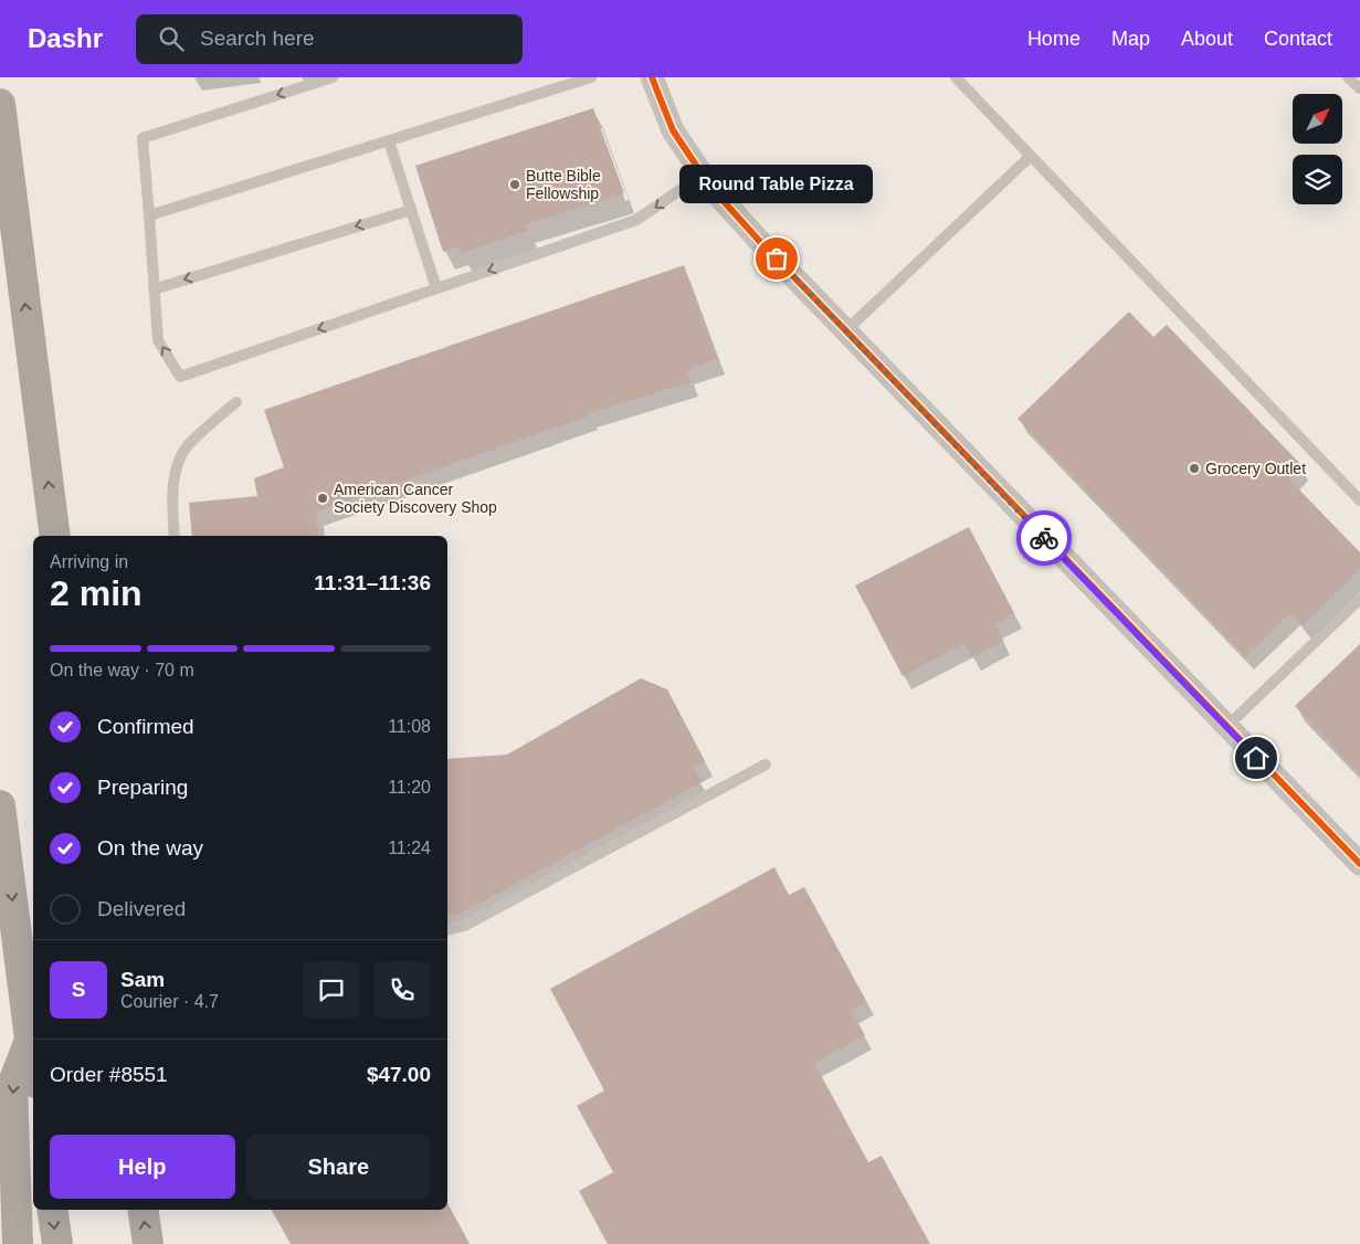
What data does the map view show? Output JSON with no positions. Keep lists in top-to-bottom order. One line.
{"places":["Butte Bible Fellowship","Round Table Pizza","Grocery Outlet","American Cancer Society Discovery Shop"],"north":"top right","page":{"header":"Dashr","search":"Search here","nav":["Home","Map","About","Contact"],"bubble":"Round Table Pizza","heading":["2 min","Arriving in","11:31–11:36"],"panel":["Sam","Courier · 4.7","Order #8551","$47.00"],"bar":"On the way · 70 m","list":[["Confirmed","11:08"],["Preparing","11:20"],["On the way","11:24"],"Delivered"],"round":"S","buttons":["Help","Share"]}}
